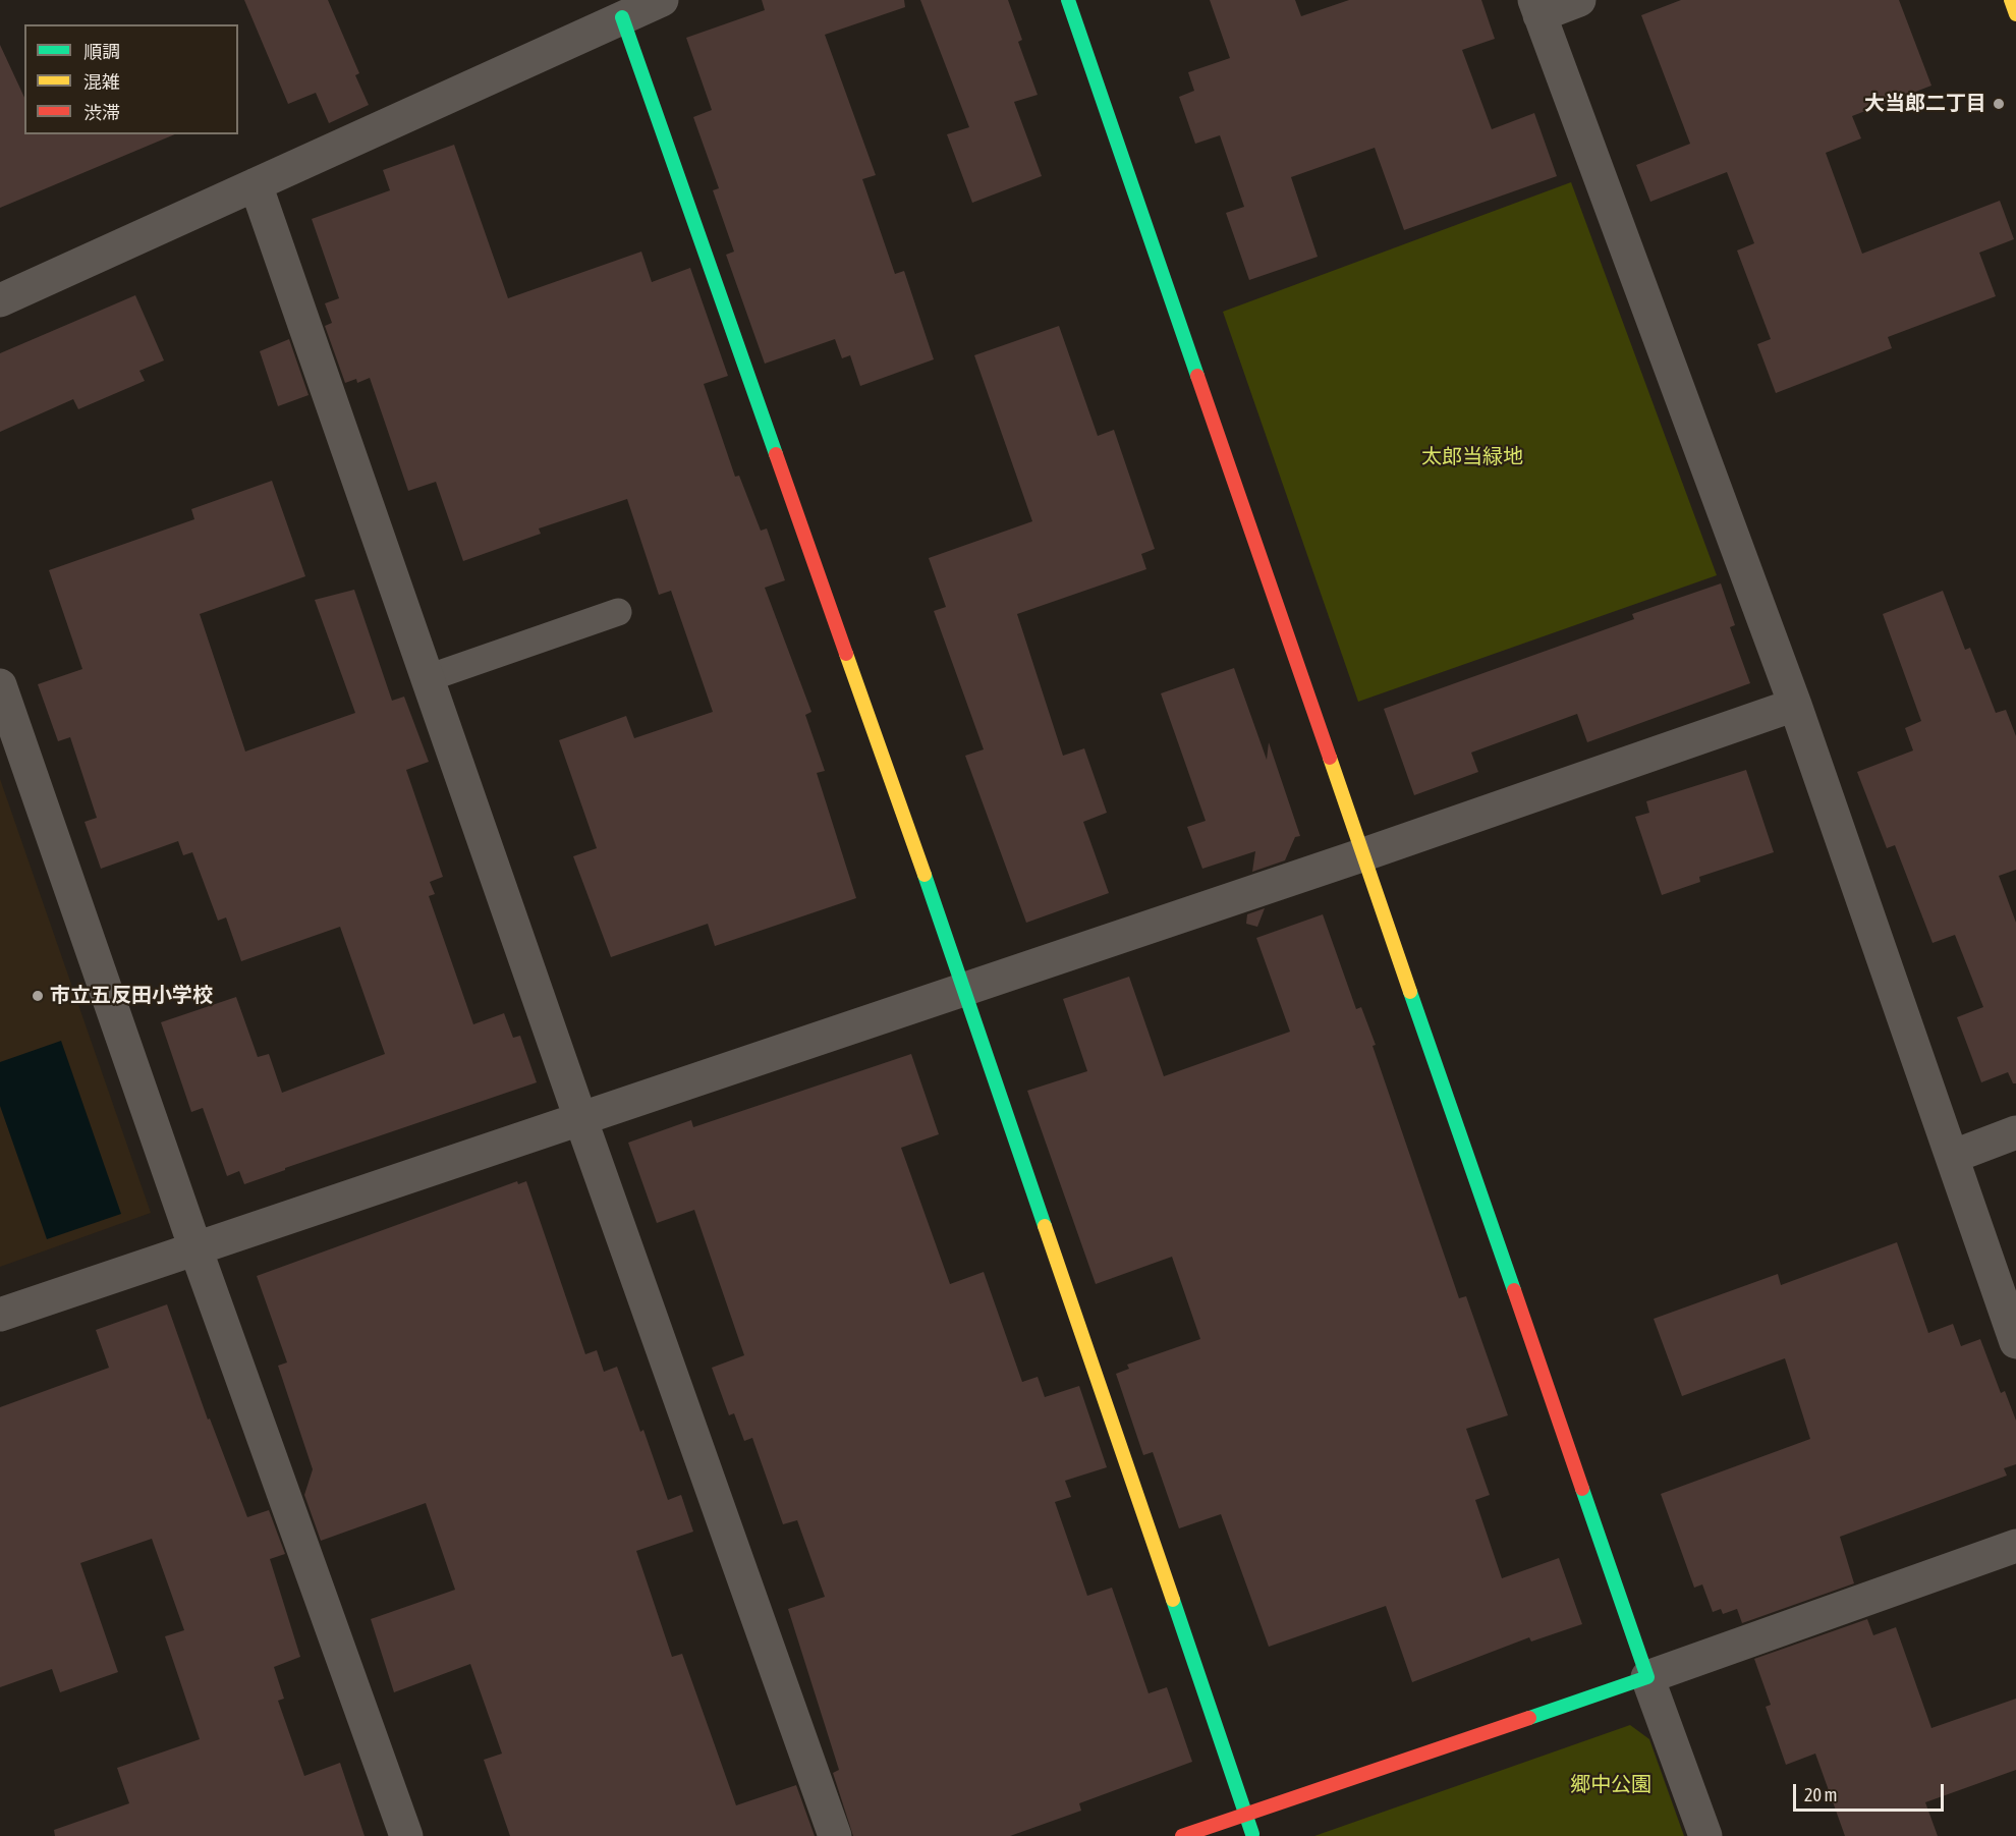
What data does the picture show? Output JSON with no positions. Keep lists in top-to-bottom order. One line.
{"parks":["太郎当緑地","郷中公園"],"places":["大当郎二丁目","市立五反田小学校"],"legend":["順調","混雑","渋滞"],"scale_bar":"20 m"}
